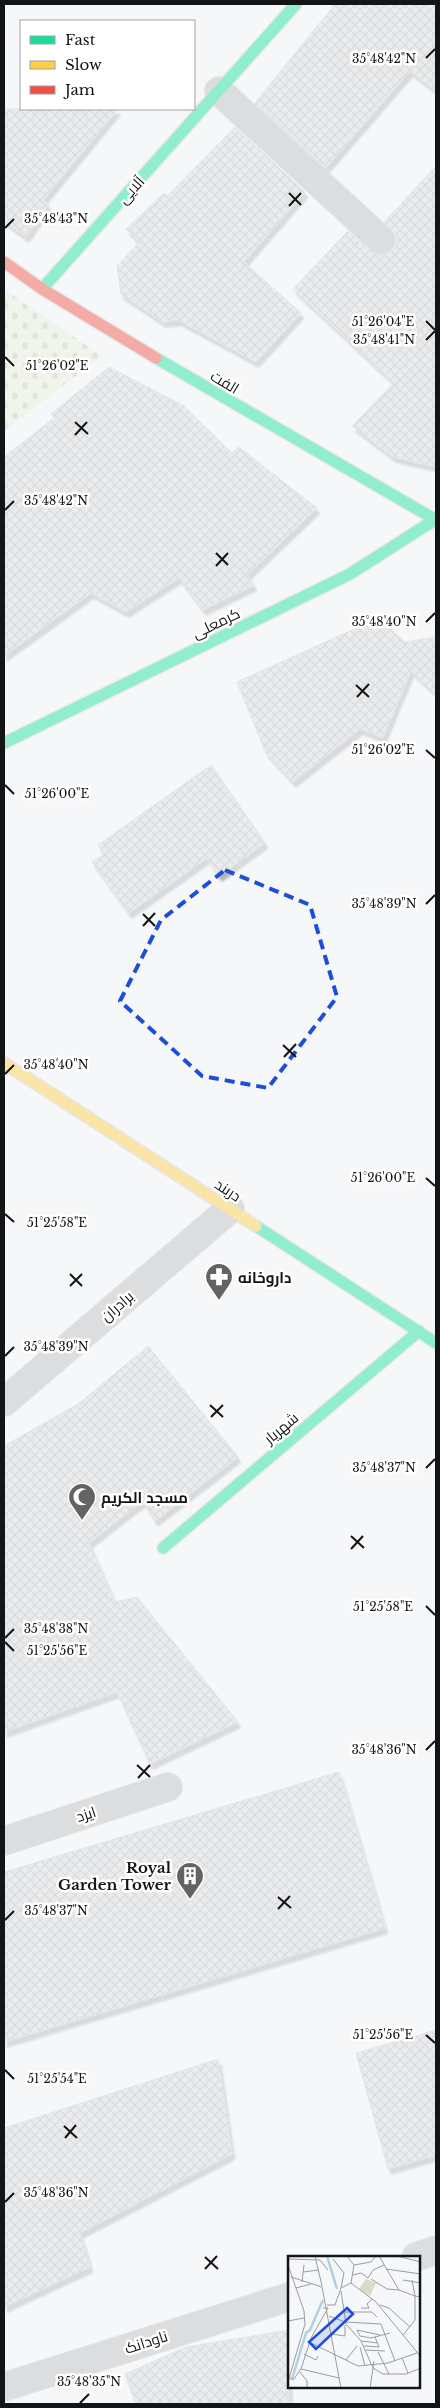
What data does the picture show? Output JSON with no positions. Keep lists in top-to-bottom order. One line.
{"streets":{"street":["آلایی","الفت","کرمعلی","دربند","برادران","شهریار","ایزد","ناودانک"]},"crossings":[["آلایی","الفت"],["الفت","کرمعلی"],["دربند","برادران"],["دربند","شهریار"]],"places":{"pharmacy":["داروخانه"],"mosque":["مسجد الکریم"],"building":["Royal Garden Tower"]},"legend":["Fast","Slow","Jam"],"coordinates":["35°48'42\"N","35°48'43\"N","51°26'04\"E","35°48'41\"N","51°26'02\"E","35°48'40\"N","51°26'00\"E","35°48'39\"N","51°25'58\"E","35°48'37\"N","35°48'38\"N","51°25'56\"E","35°48'36\"N","51°25'54\"E","35°48'35\"N"]}
